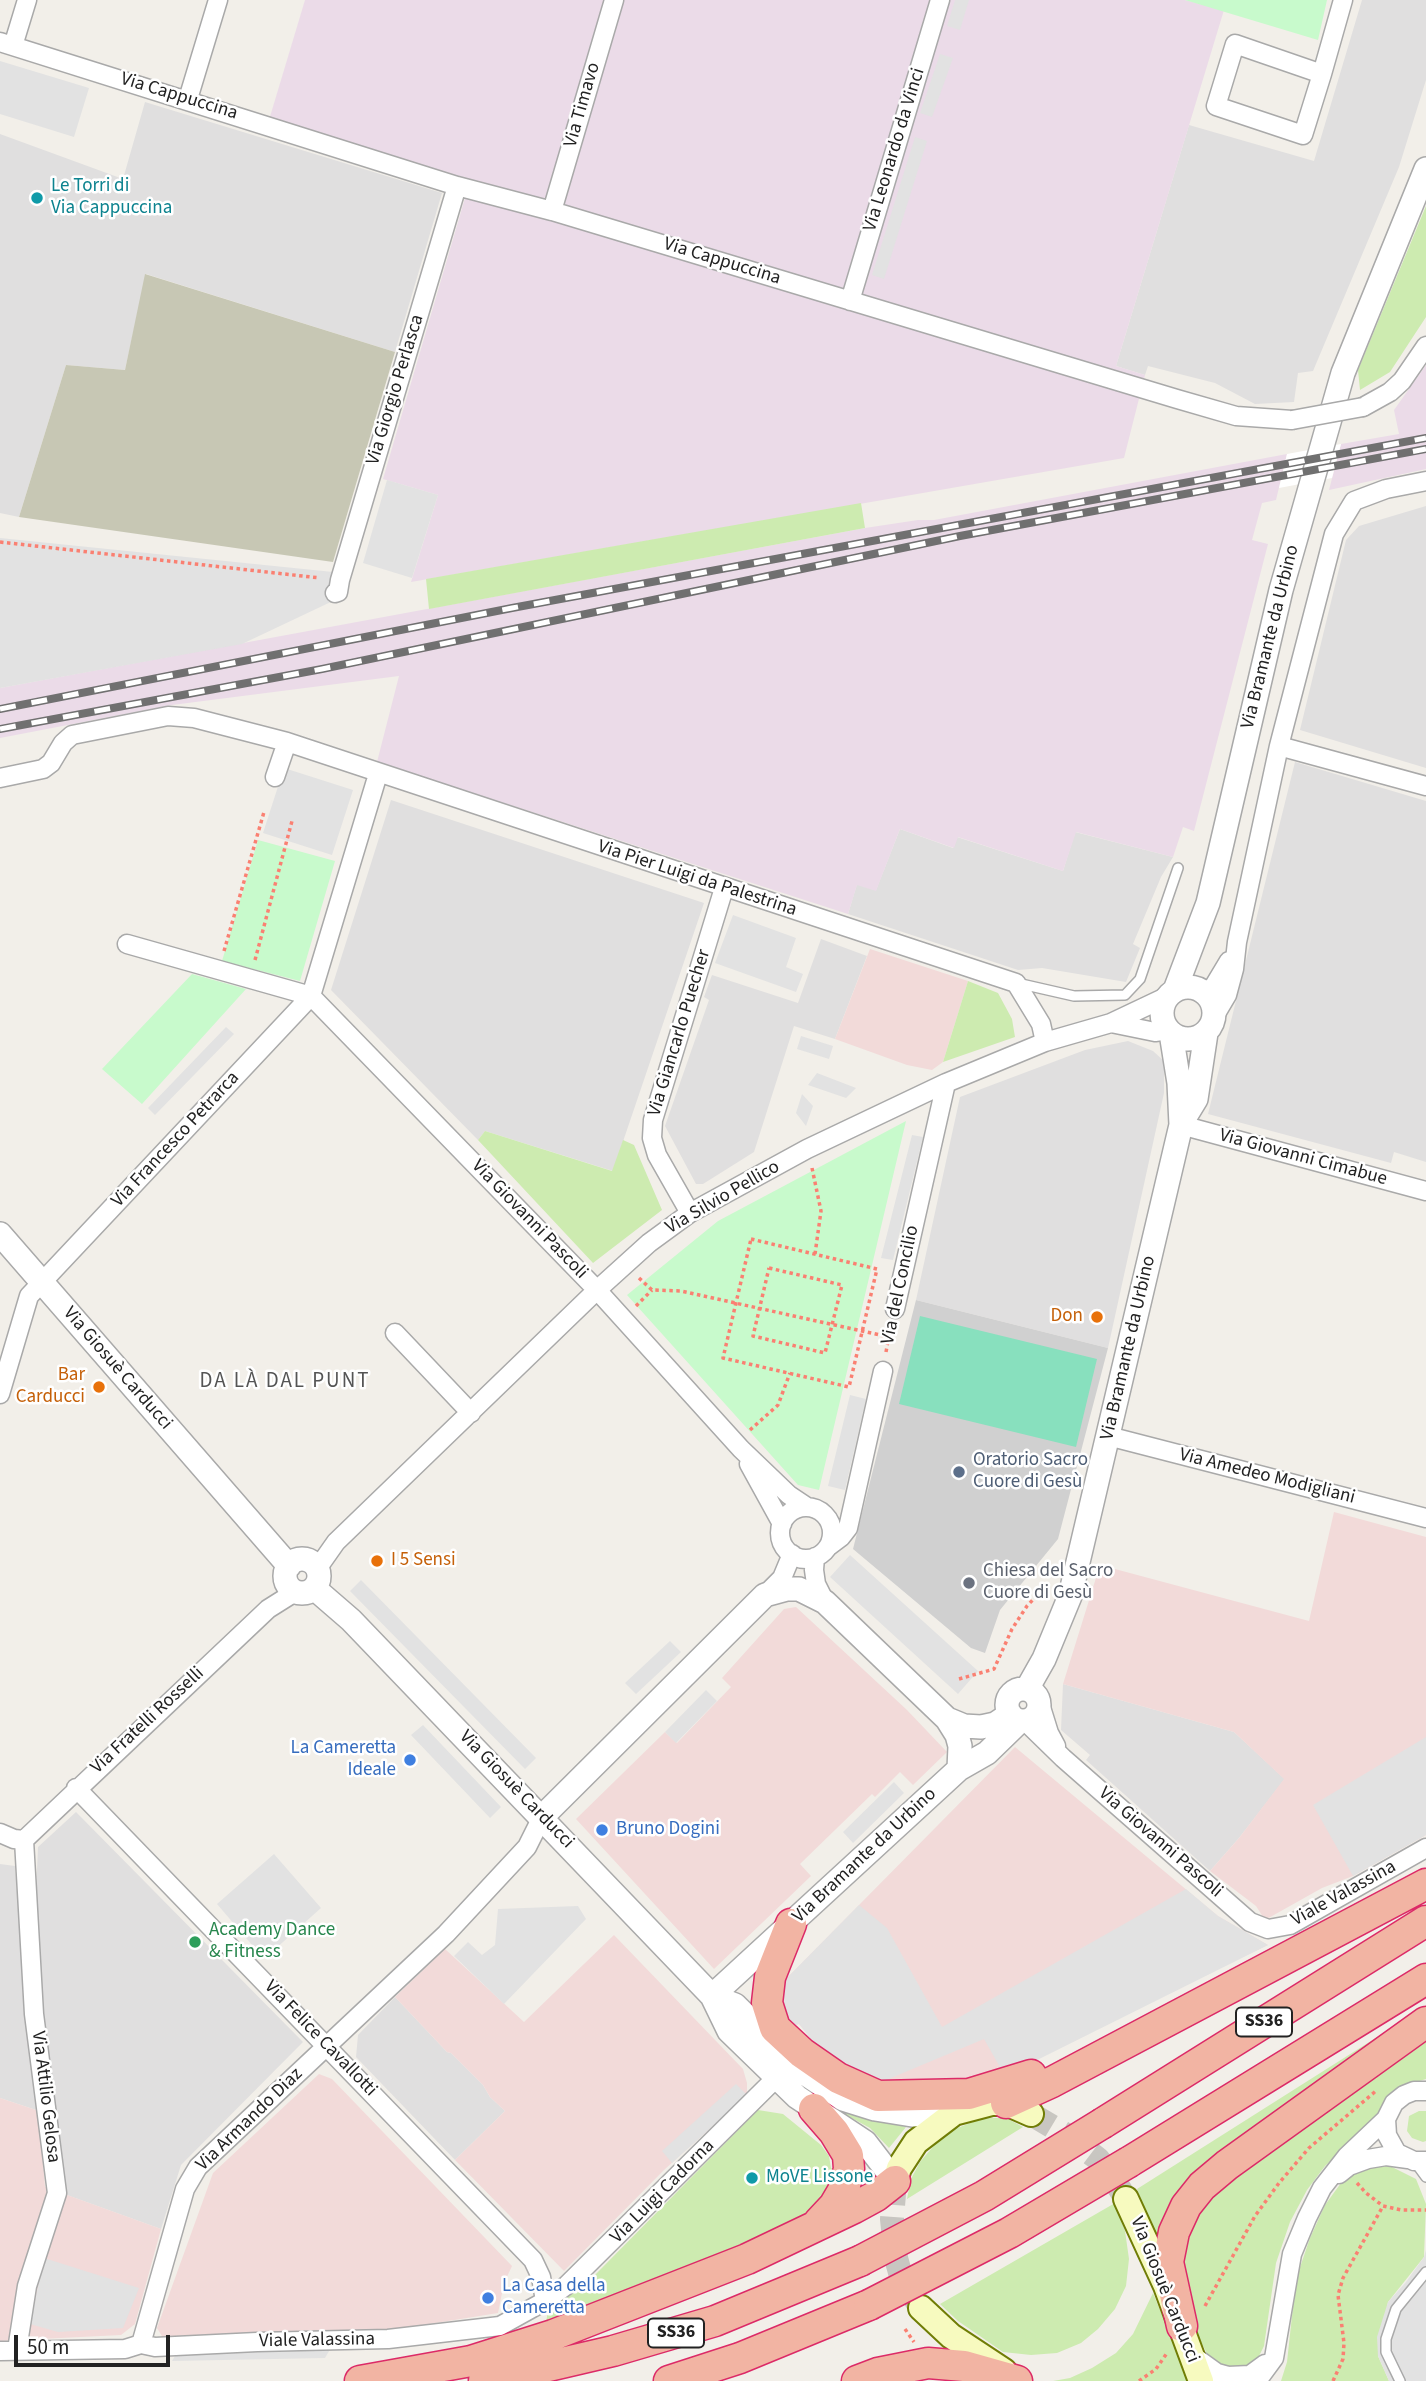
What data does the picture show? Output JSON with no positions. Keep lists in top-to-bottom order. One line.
{"streets":{"highway":["SS36"],"main road":["Via Giosuè Carducci"],"street":["Via Cappuccina","Via Timavo","Via Leonardo da Vinci","Via Giorgio Perlasca","Via Bramante da Urbino","Via Pier Luigi da Palestrina","Via Giancarlo Puecher","Via Francesco Petrarca","Via Giovanni Cimabue","Via Silvio Pellico","Via Giovanni Pascoli","Via del Concilio","Via Amedeo Modigliani","Via Fratelli Rosselli","Viale Valassina","Via Felice Cavallotti","Via Attilio Gelosa","Via Armando Diaz","Via Luigi Cadorna"]},"crossings":[["Via Cappuccina","Via Timavo"],["Via Cappuccina","Via Leonardo da Vinci"],["Via Cappuccina","Via Giorgio Perlasca"],["Via Bramante da Urbino","Via Giovanni Cimabue"],["Via Bramante da Urbino","Via Silvio Pellico"],["Via Bramante da Urbino","Via Giovanni Pascoli"],["Via Bramante da Urbino","Via Giosuè Carducci"],["Via Bramante da Urbino","Via Amedeo Modigliani"],["Via Pier Luigi da Palestrina","Via Giancarlo Puecher"],["Via Pier Luigi da Palestrina","Via Francesco Petrarca"],["Via Giancarlo Puecher","Via Silvio Pellico"],["Via Francesco Petrarca","Via Giovanni Pascoli"],["Via Francesco Petrarca","Via Giosuè Carducci"],["Via Silvio Pellico","Via Giovanni Pascoli"],["Via Silvio Pellico","Via del Concilio"],["Via Silvio Pellico","Via Giosuè Carducci"],["Via Silvio Pellico","Via Fratelli Rosselli"],["Via Giovanni Pascoli","Via del Concilio"],["Via Giovanni Pascoli","Viale Valassina"],["Via Giosuè Carducci","Via Fratelli Rosselli"],["Via Giosuè Carducci","Via Armando Diaz"],["Via Giosuè Carducci","Via Luigi Cadorna"],["Via Fratelli Rosselli","Via Felice Cavallotti"],["Via Fratelli Rosselli","Via Attilio Gelosa"],["Viale Valassina","Via Felice Cavallotti"],["Viale Valassina","Via Attilio Gelosa"],["Viale Valassina","Via Armando Diaz"],["Viale Valassina","Via Luigi Cadorna"],["Via Felice Cavallotti","Via Armando Diaz"],["Via Felice Cavallotti","Via Luigi Cadorna"]],"districts":["DA LÀ DAL PUNT"],"places":["Le Torri di Via Cappuccina","Don","Bar Carducci","Oratorio Sacro Cuore di Gesù","I 5 Sensi","Chiesa del Sacro Cuore di Gesù","La Cameretta Ideale","Bruno Dogini","Academy Dance & Fitness","MoVE Lissone","La Casa della Cameretta"],"scale_bar":"50 m"}
